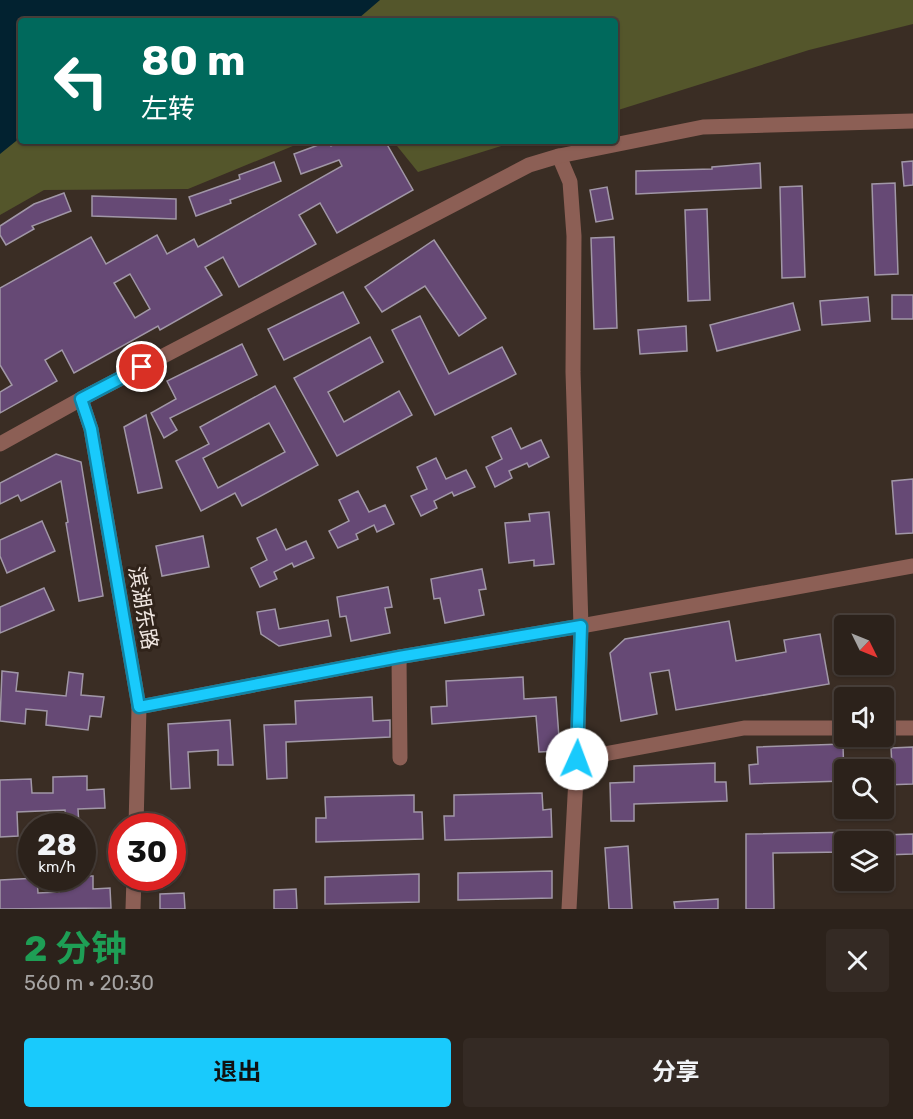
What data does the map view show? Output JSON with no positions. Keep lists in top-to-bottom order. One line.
{"streets":{"street":["滨湖东路"]},"north":"bottom right","page":{"turn":["80 m","左转"],"speed":"28 km/h","limit":"30","heading":["2 分钟","560 m · 20:30"],"buttons":["退出","分享"]}}
